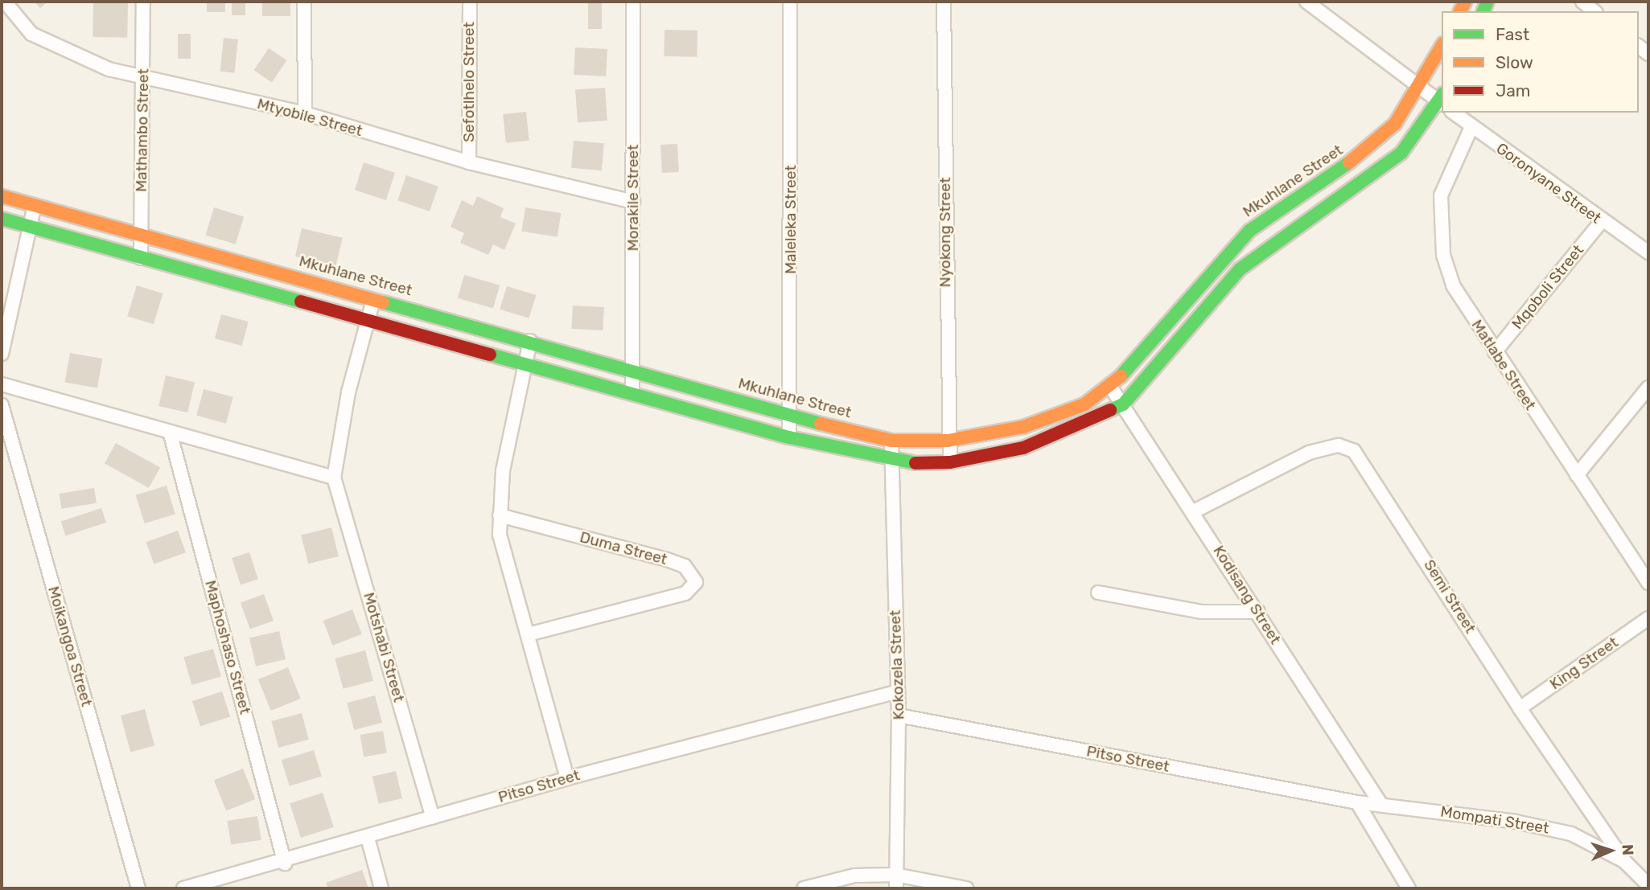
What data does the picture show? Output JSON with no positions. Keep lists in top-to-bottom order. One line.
{"streets":{"street":["Sefotlhelo Street","Mtyobile Street","Mathambo Street","Mkuhlane Street","Goronyane Street","Morakile Street","Maleleka Street","Nyokong Street","Mqoboli Street","Matlabe Street","Duma Street","Kodisang Street","Semi Street","Moikangoa Street","Maphoshaso Street","Motshabi Street","King Street","Kokozela Street","Pitso Street","Mompati Street"]},"crossings":[["Sefotlhelo Street","Mtyobile Street"],["Mtyobile Street","Mathambo Street"],["Mtyobile Street","Morakile Street"],["Mathambo Street","Mkuhlane Street"],["Mkuhlane Street","Morakile Street"],["Mkuhlane Street","Maleleka Street"],["Mkuhlane Street","Nyokong Street"],["Mkuhlane Street","Kodisang Street"],["Mkuhlane Street","Motshabi Street"],["Mkuhlane Street","Kokozela Street"],["Goronyane Street","Mqoboli Street"],["Goronyane Street","Matlabe Street"],["Mqoboli Street","Matlabe Street"],["Kodisang Street","Semi Street"],["Kodisang Street","Mompati Street"],["Semi Street","King Street"],["Semi Street","Mompati Street"],["Maphoshaso Street","Pitso Street"],["Motshabi Street","Pitso Street"],["Kokozela Street","Pitso Street"],["Pitso Street","Mompati Street"]],"legend":["Fast","Slow","Jam"],"north":"right"}
